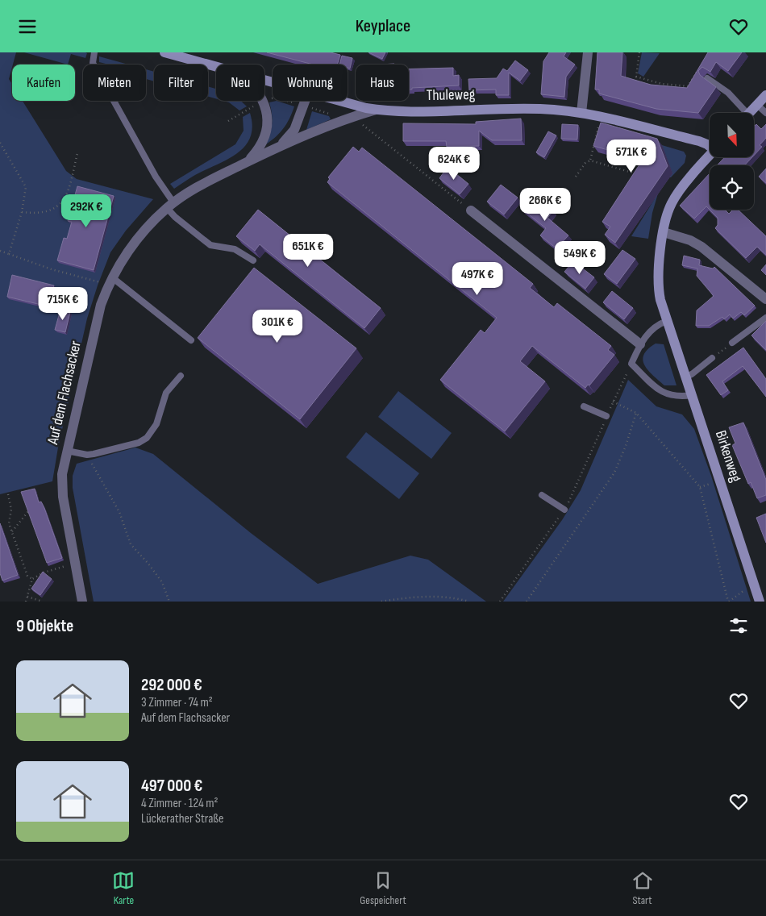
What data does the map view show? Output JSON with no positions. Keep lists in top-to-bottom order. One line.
{"streets":{"street":["Thuleweg","Auf dem Flachsacker","Birkenweg"]},"crossings":[["Thuleweg","Auf dem Flachsacker"]],"north":"bottom right","page":{"header":"Keyplace","chip":["Kaufen","Mieten","Filter","Neu","Wohnung","Haus"],"price":["571K €","624K €","266K €","292K €","651K €","549K €","497K €","715K €","301K €"],"heading":"9 Objekte","list":[{"name":"292 000 €","note":"3 Zimmer · 74 m² · Auf dem Flachsacker"},{"name":"497 000 €","note":"4 Zimmer · 124 m² · Lückerather Straße"}],"tabs":["Karte","Gespeichert","Start"]}}
